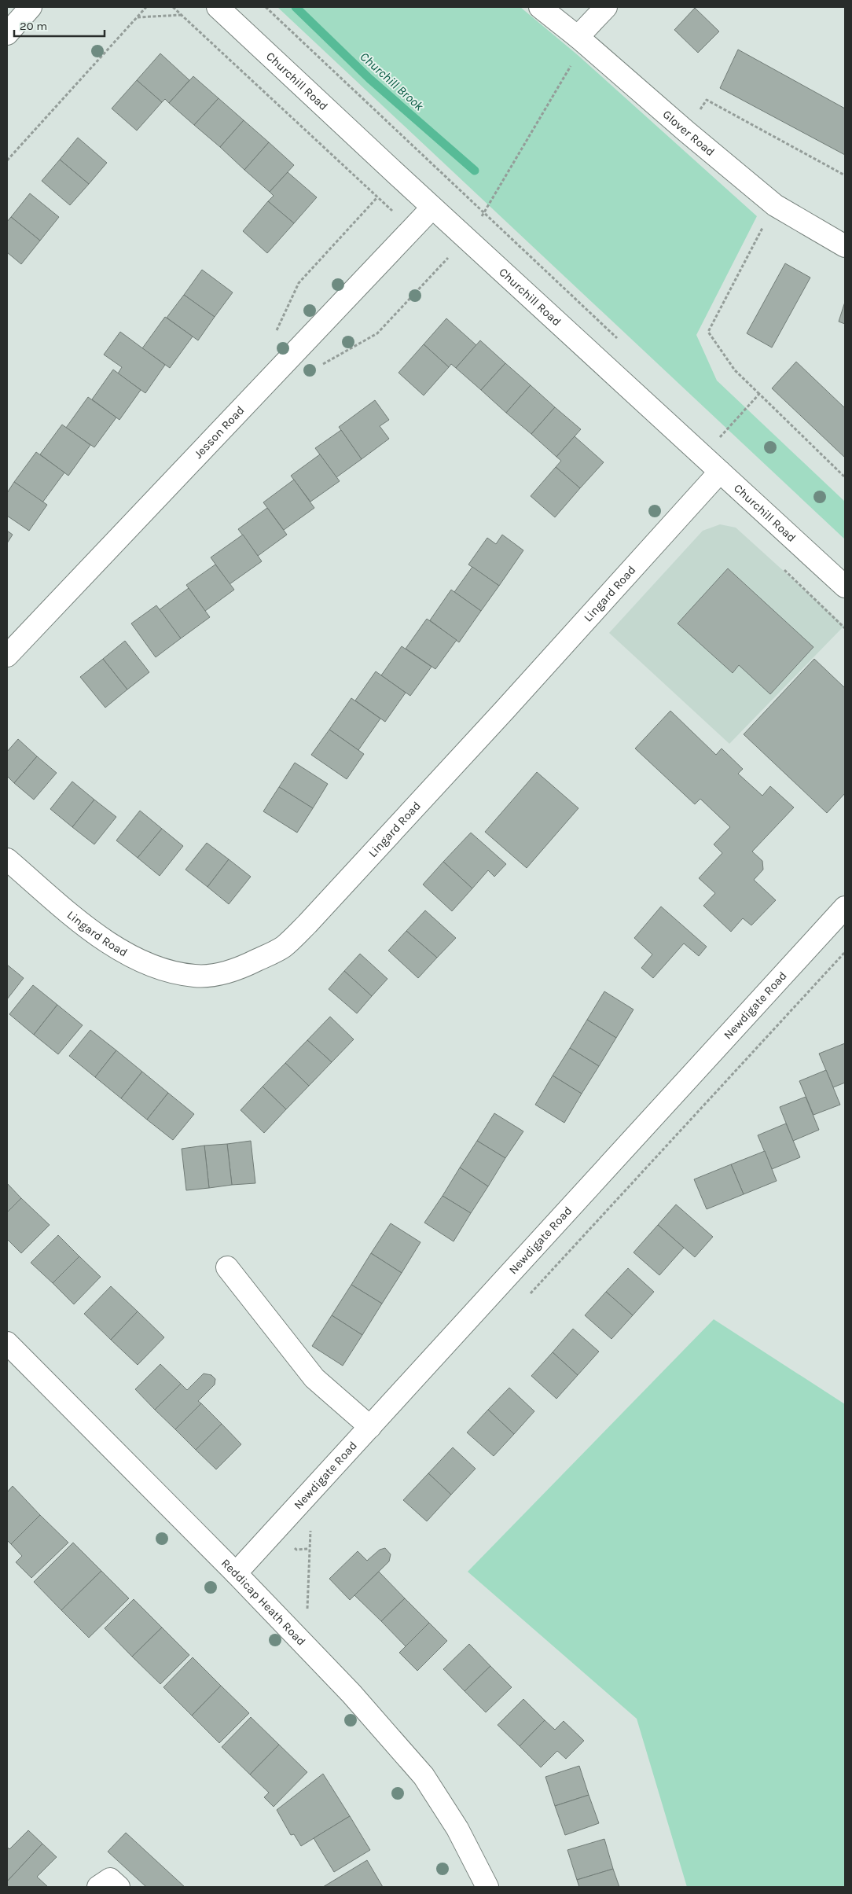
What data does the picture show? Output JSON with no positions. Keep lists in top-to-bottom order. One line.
{"streets":{"street":["Churchill Road","Glover Road","Jesson Road","Lingard Road","Newdigate Road","Reddicap Heath Road"]},"crossings":[["Churchill Road","Jesson Road"],["Churchill Road","Lingard Road"],["Newdigate Road","Reddicap Heath Road"]],"water":["Churchill Brook"],"scale_bar":"20 m"}
